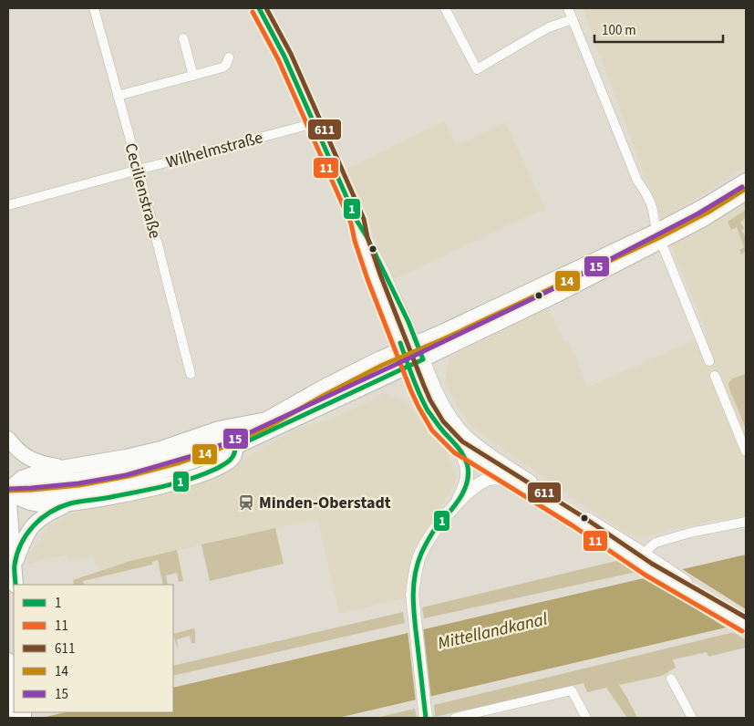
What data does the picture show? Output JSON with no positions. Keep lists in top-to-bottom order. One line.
{"streets":{"street":["Wilhelmstraße","Cecilienstraße"]},"crossings":[["Wilhelmstraße","Cecilienstraße"]],"water":["Mittellandkanal"],"places":{"station":["Minden-Oberstadt"]},"lines":["transit line 1","transit line 611","transit line 11","transit line 15","transit line 14"],"legend":["1","11","611","14","15"],"scale_bar":"100 m"}
